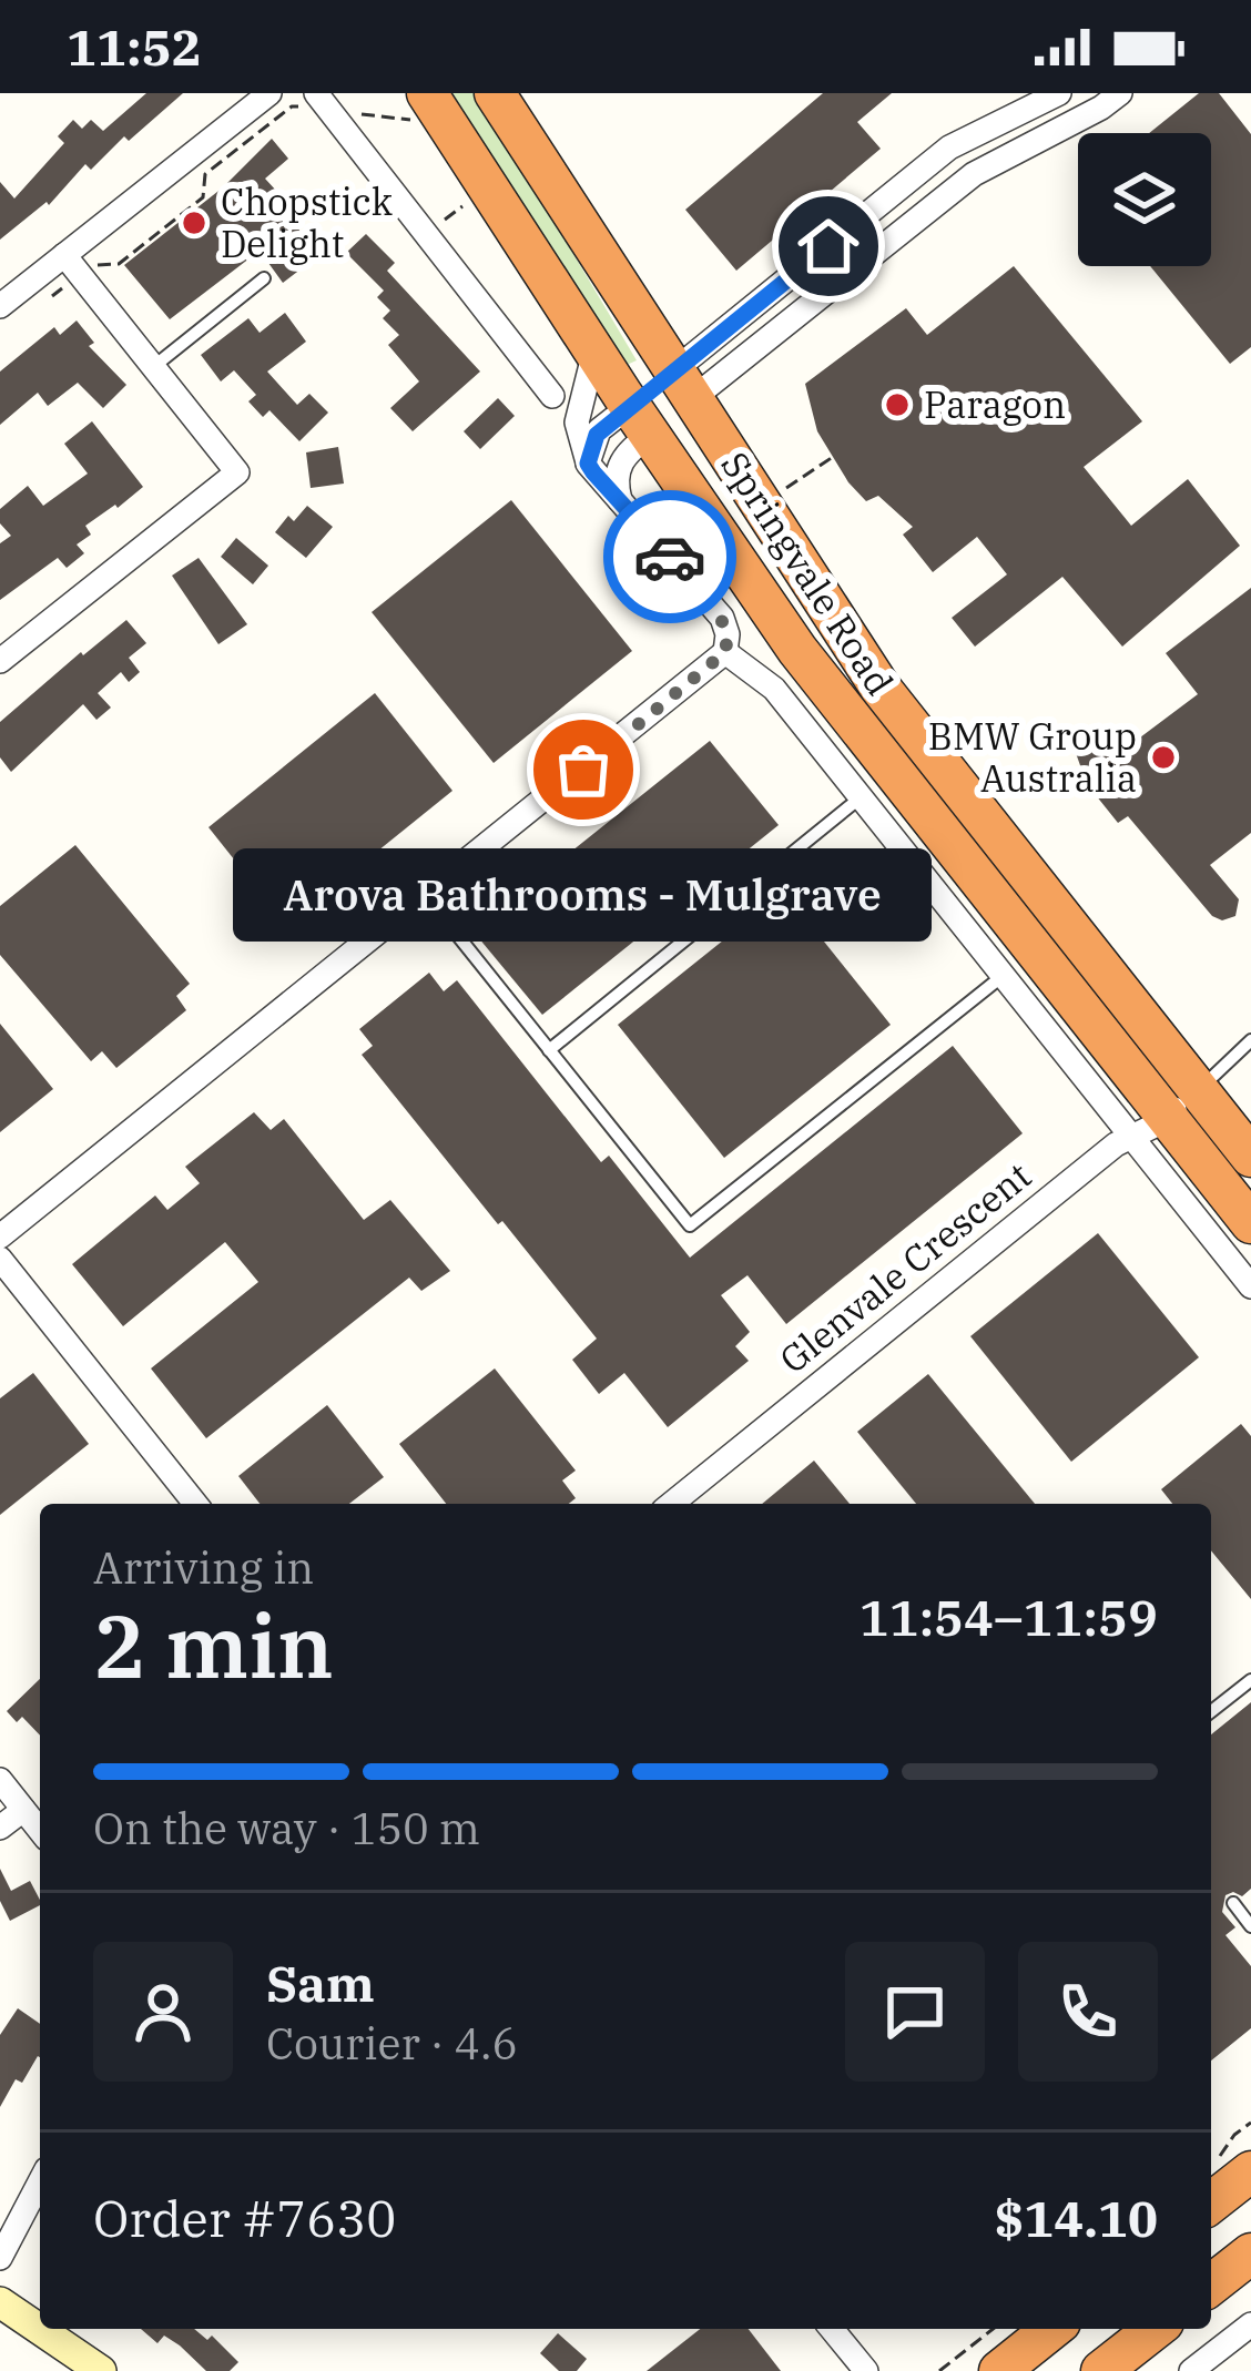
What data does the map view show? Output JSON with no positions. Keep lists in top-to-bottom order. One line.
{"streets":{"highway":["Springvale Road"],"street":["Glenvale Crescent"]},"crossings":[["Springvale Road","Glenvale Crescent"]],"places":["Chopstick Delight","Paragon","BMW Group Australia","Arova Bathrooms - Mulgrave"],"page":{"status":"11:52","bubble":"Arova Bathrooms - Mulgrave","heading":["2 min","Arriving in","11:54–11:59"],"panel":["Sam","Courier · 4.6","Order #7630","$14.10"],"bar":"On the way · 150 m"}}
